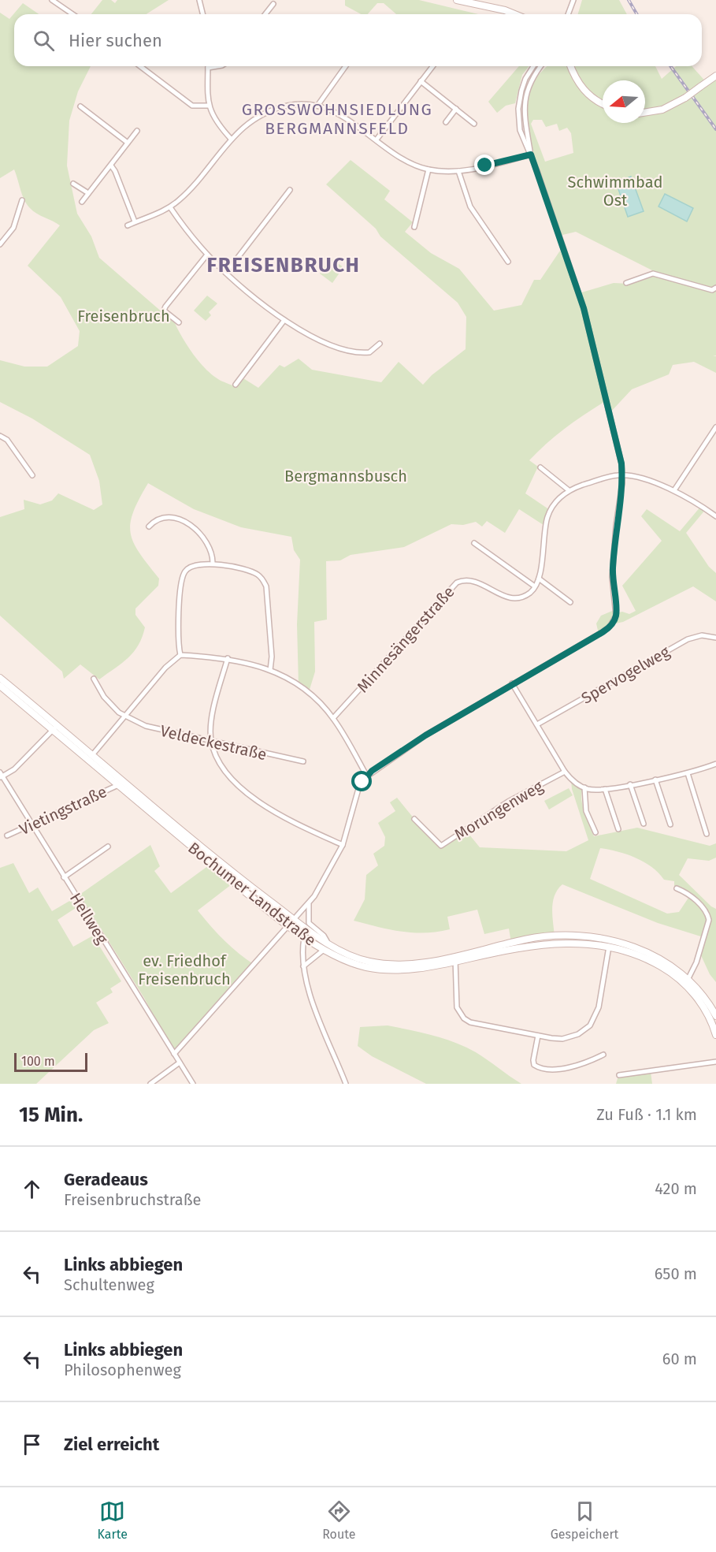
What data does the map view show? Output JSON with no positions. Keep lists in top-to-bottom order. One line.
{"streets":{"main road":["Bochumer Landstraße"],"street":["Minnesängerstraße","Spervogelweg","Veldeckestraße","Vietingstraße","Morungenweg","Hellweg"]},"crossings":[["Vietingstraße","Bochumer Landstraße"],["Vietingstraße","Hellweg"]],"districts":["GROSSWOHNSIEDLUNG BERGMANNSFELD","FREISENBRUCH"],"parks":["Schwimmbad Ost","Freisenbruch","Bergmannsbusch","ev. Friedhof Freisenbruch"],"scale_bar":"100 m","north":"left","page":{"search":"Hier suchen","scale":"100 m","heading":["15 Min.","Zu Fuß · 1.1 km"],"list":[["Geradeaus","Freisenbruchstraße","420 m"],["Links abbiegen","Schultenweg","650 m"],["Links abbiegen","Philosophenweg","60 m"],"Ziel erreicht"],"nav":["Karte","Route","Gespeichert"]}}
